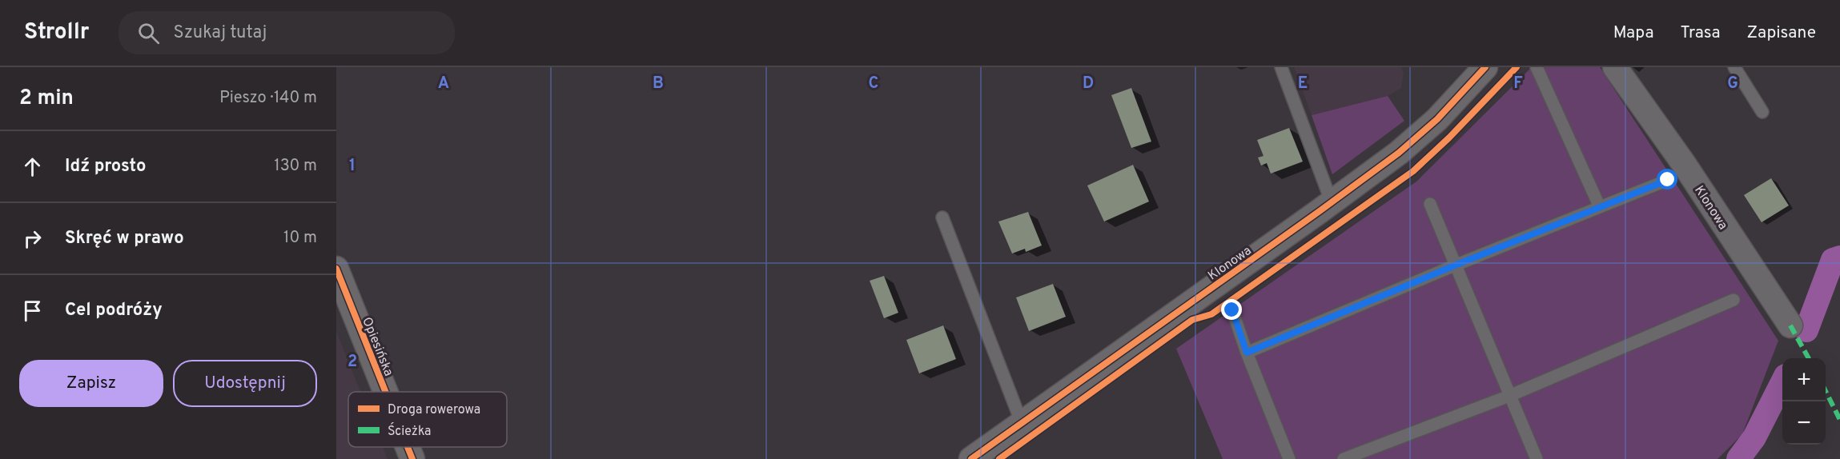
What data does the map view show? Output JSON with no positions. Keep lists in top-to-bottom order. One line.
{"streets":{"street":["Klonowa","Opiesińska"]},"legend":["Droga rowerowa","Ścieżka"],"page":{"header":"Strollr","search":"Szukaj tutaj","nav":["Mapa","Trasa","Zapisane"],"heading":["2 min","Pieszo · 140 m"],"list":[["Idź prosto","130 m"],["Skręć w prawo","10 m"],"Cel podróży"],"buttons":["Zapisz","Udostępnij"],"map_buttons":["+","−"]},"grid":{"columns":["A","B","C","D","E","F","G"],"rows":["1","2"]}}
